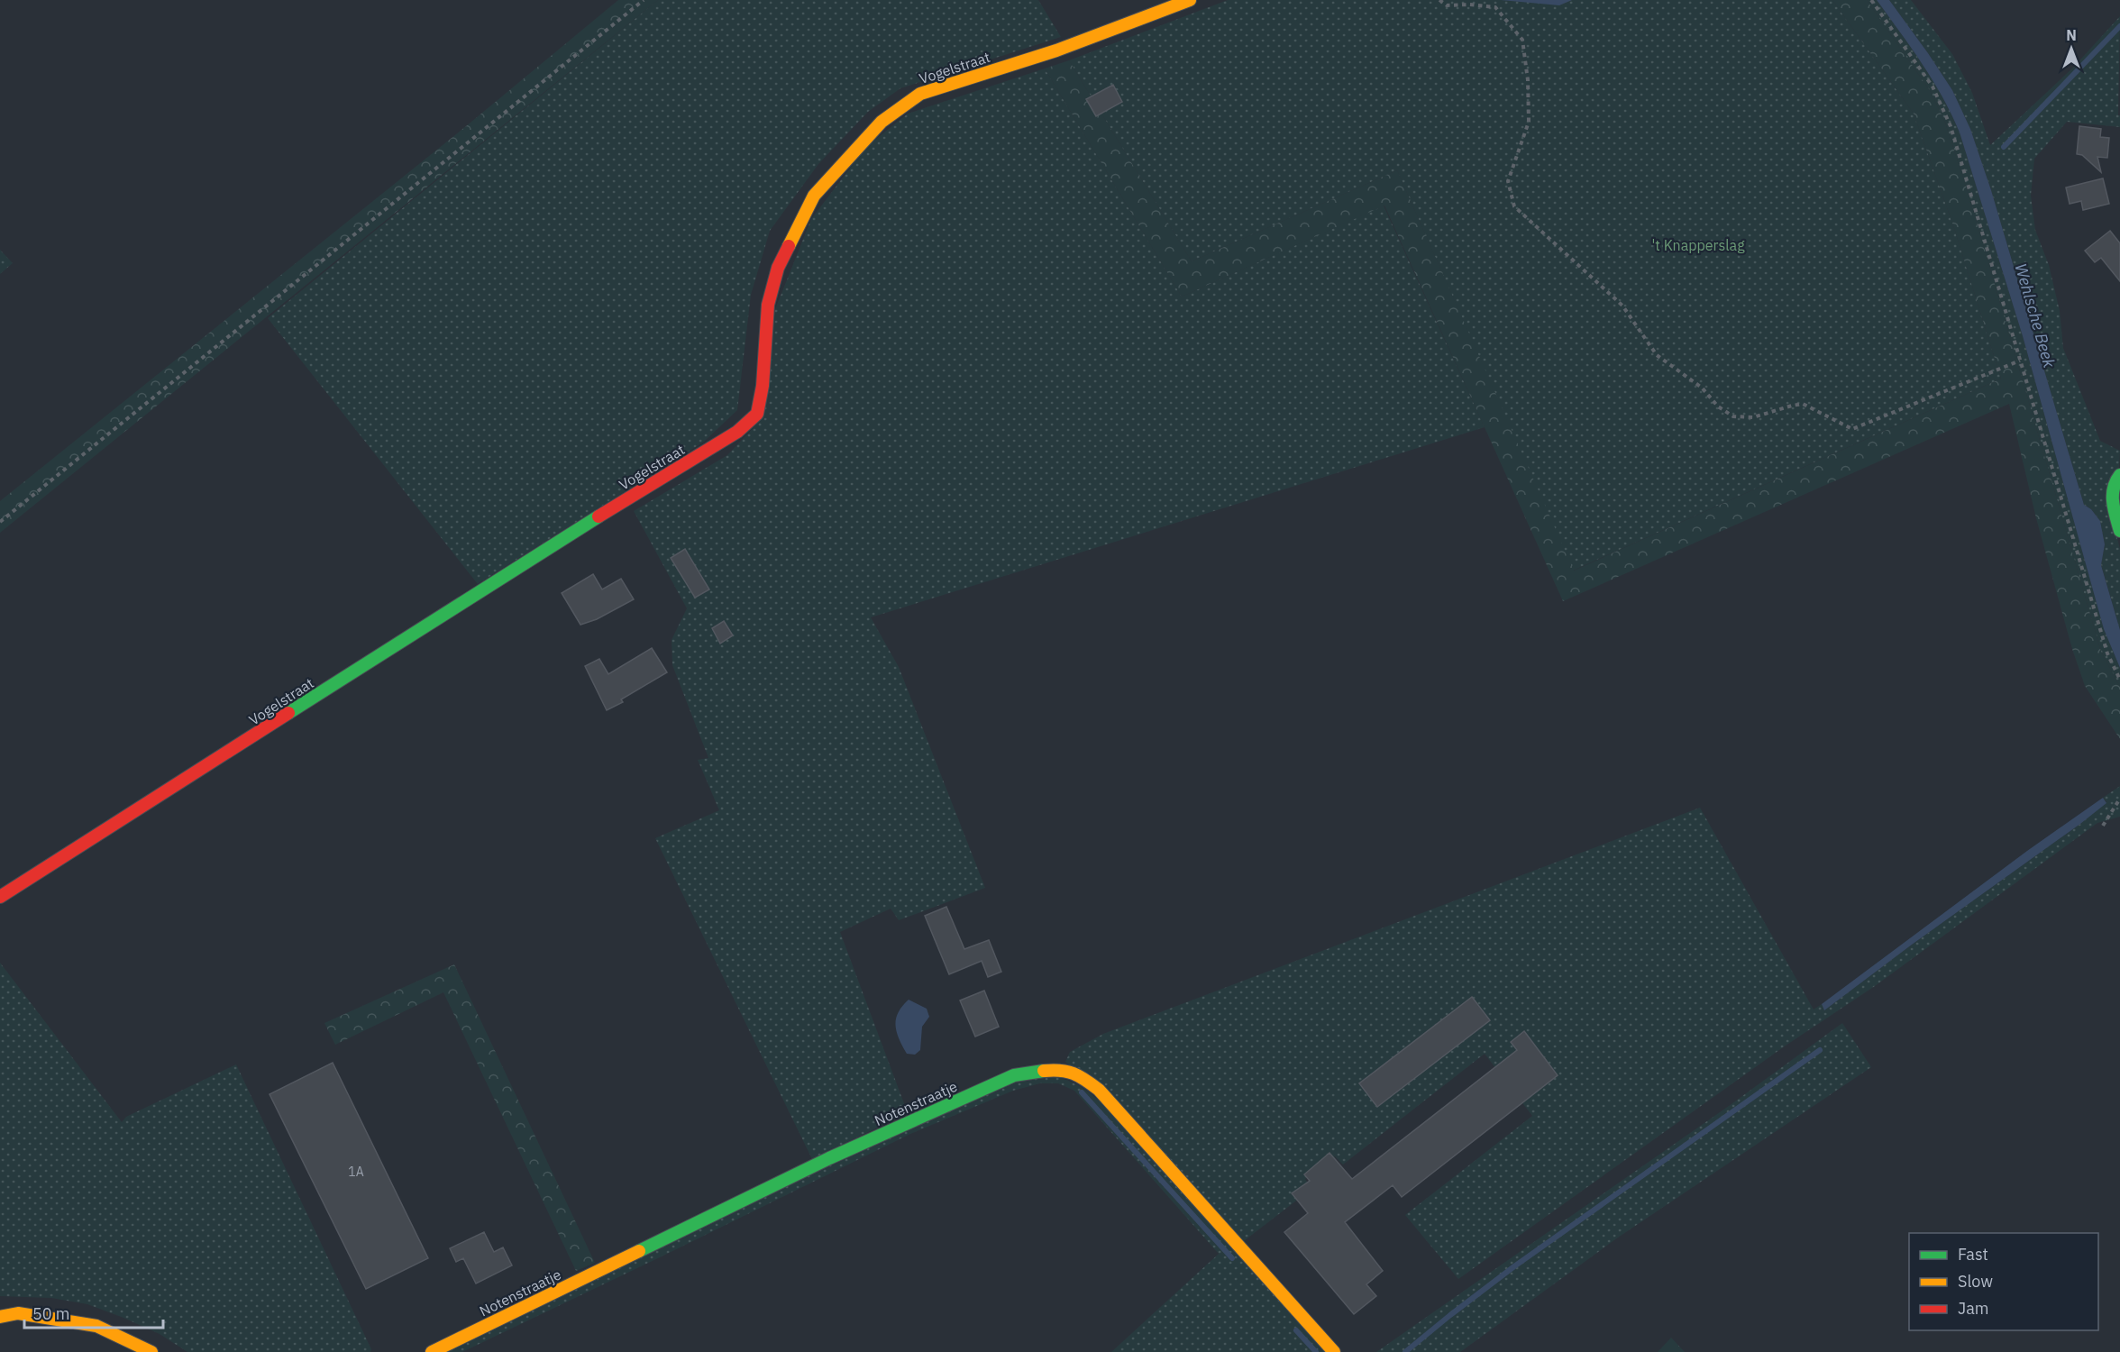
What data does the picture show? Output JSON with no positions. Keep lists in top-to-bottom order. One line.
{"streets":{"street":["Vogelstraat","Notenstraatje"]},"water":["Wehlsche Beek"],"parks":["'t Knapperslag"],"house_numbers":["1A"],"legend":["Fast","Slow","Jam"],"scale_bar":"50 m","north":"top"}
